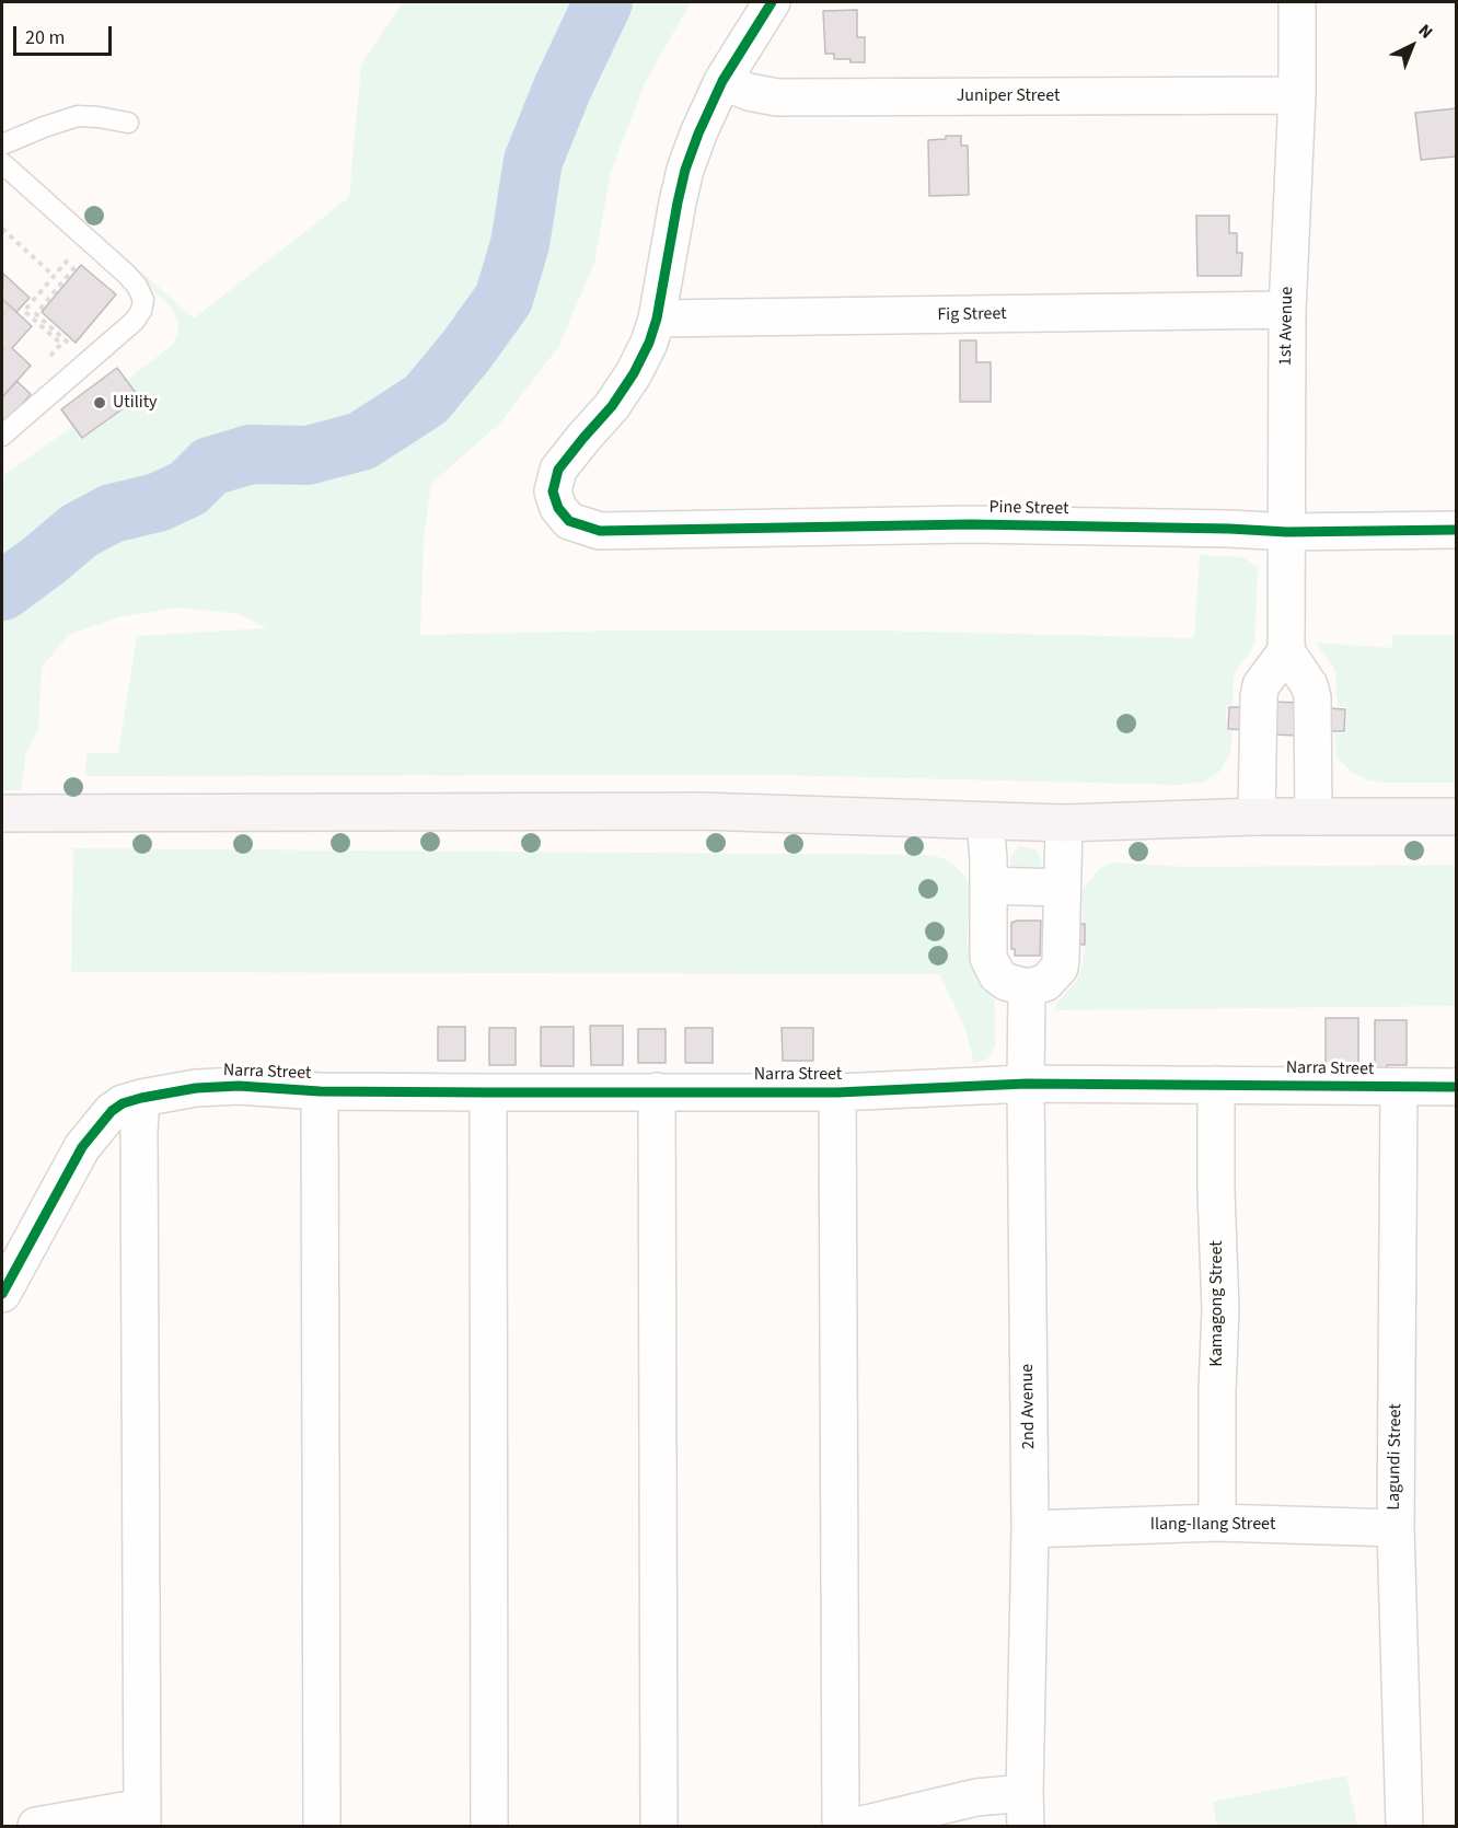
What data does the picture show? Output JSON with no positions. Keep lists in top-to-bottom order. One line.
{"streets":{"street":["Juniper Street","Fig Street","1st Avenue","Pine Street","Narra Street","Kamagong Street","2nd Avenue","Lagundi Street","Ilang-Ilang Street"]},"crossings":[["Juniper Street","1st Avenue"],["Juniper Street","Pine Street"],["Fig Street","1st Avenue"],["Fig Street","Pine Street"],["1st Avenue","Pine Street"],["Narra Street","Kamagong Street"],["Narra Street","2nd Avenue"],["Narra Street","Lagundi Street"],["Kamagong Street","Ilang-Ilang Street"],["2nd Avenue","Ilang-Ilang Street"],["Lagundi Street","Ilang-Ilang Street"]],"places":["Utility"],"scale_bar":"20 m","north":"top right"}
